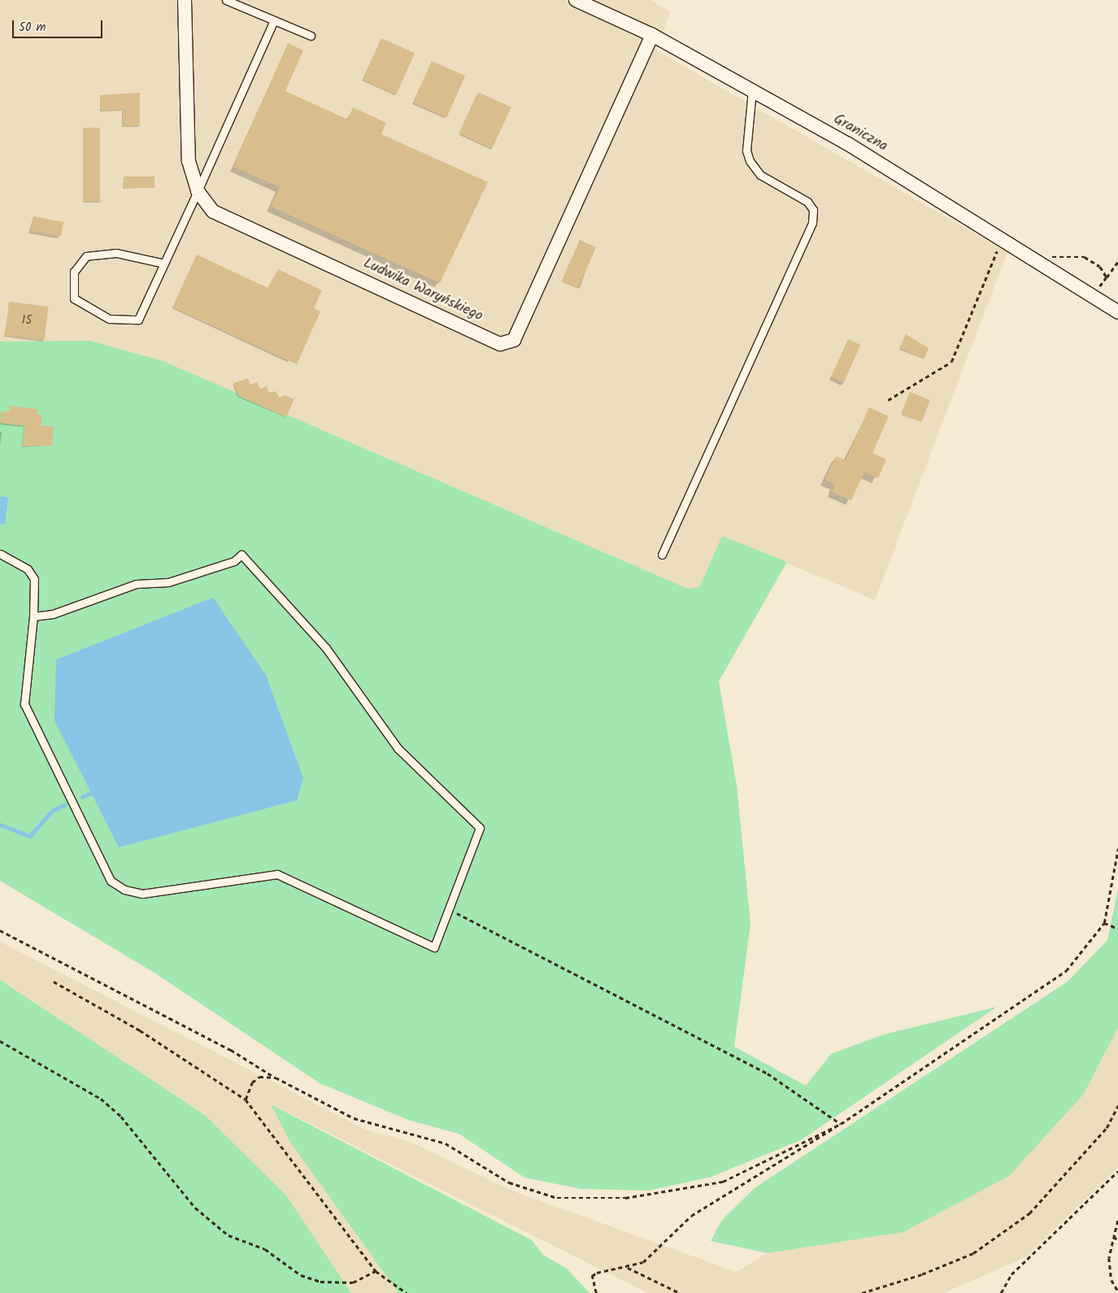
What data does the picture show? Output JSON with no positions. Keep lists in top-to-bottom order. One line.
{"streets":{"street":["Graniczna","Ludwika Waryńskiego"]},"crossings":[["Graniczna","Ludwika Waryńskiego"]],"house_numbers":["15"],"scale_bar":"50 m"}
